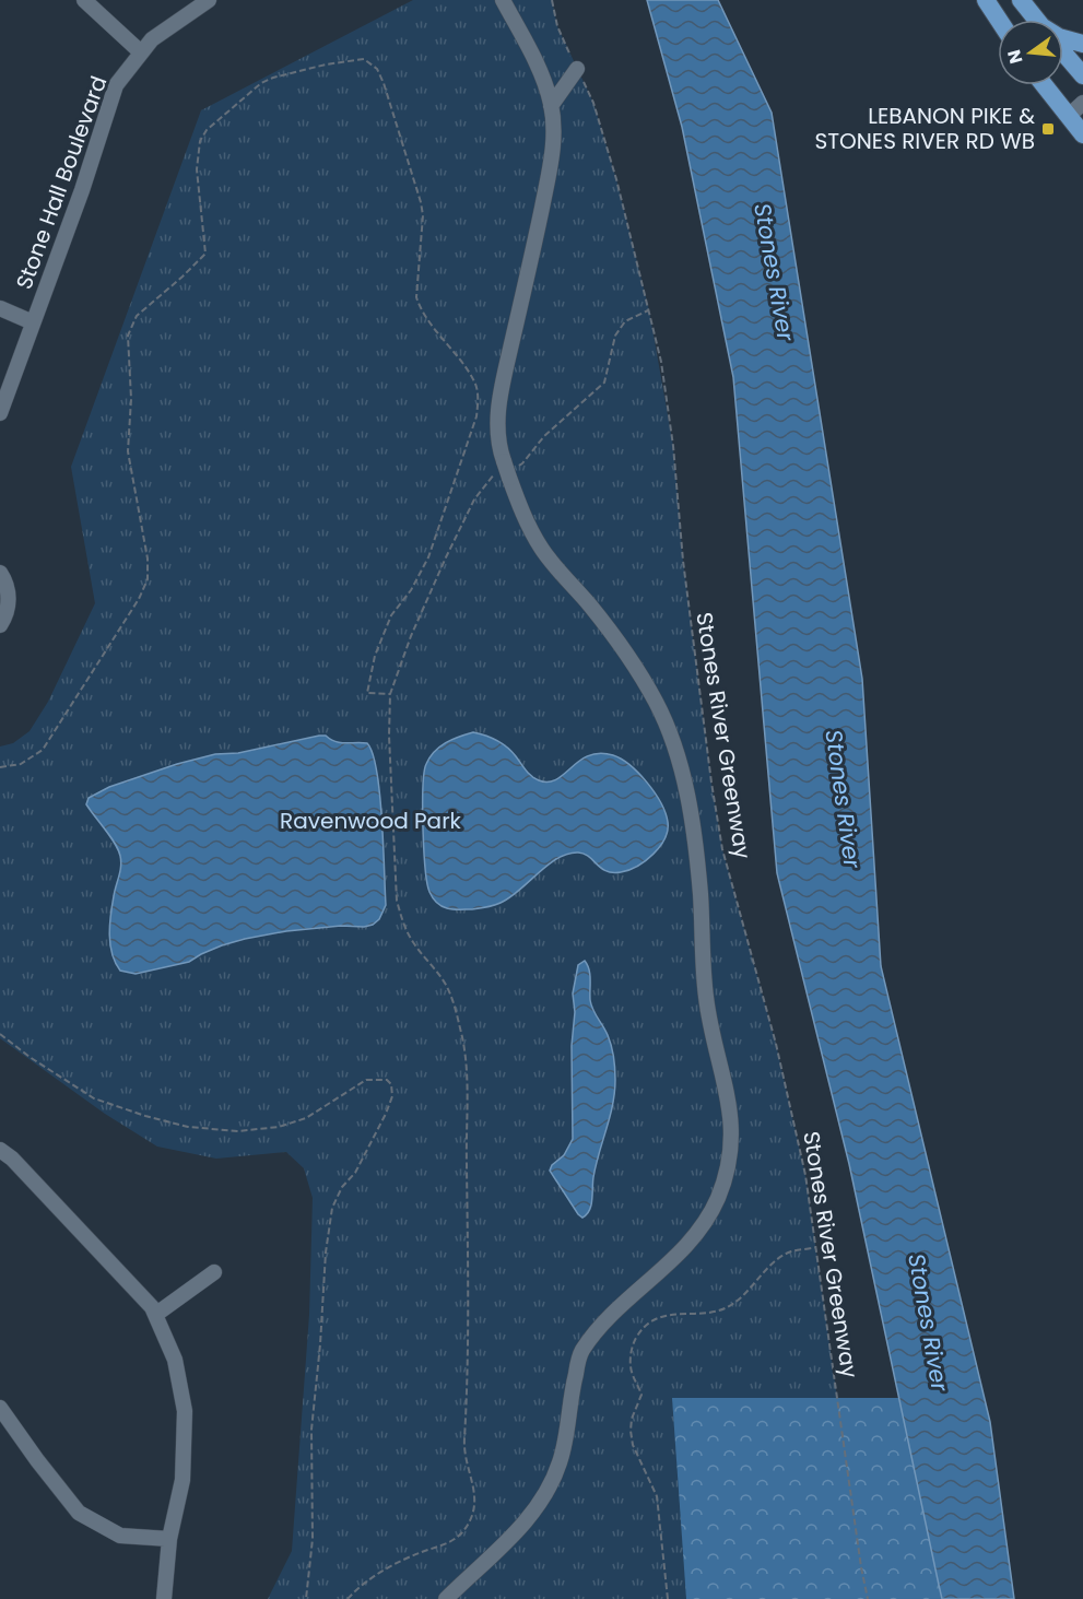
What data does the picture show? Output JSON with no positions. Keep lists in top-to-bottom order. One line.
{"streets":{"street":["Stone Hall Boulevard"],"path":["Stones River Greenway"]},"water":["Stones River"],"parks":["Ravenwood Park"],"places":{"transit":["LEBANON PIKE & STONES RIVER RD WB"]},"north":"left"}
